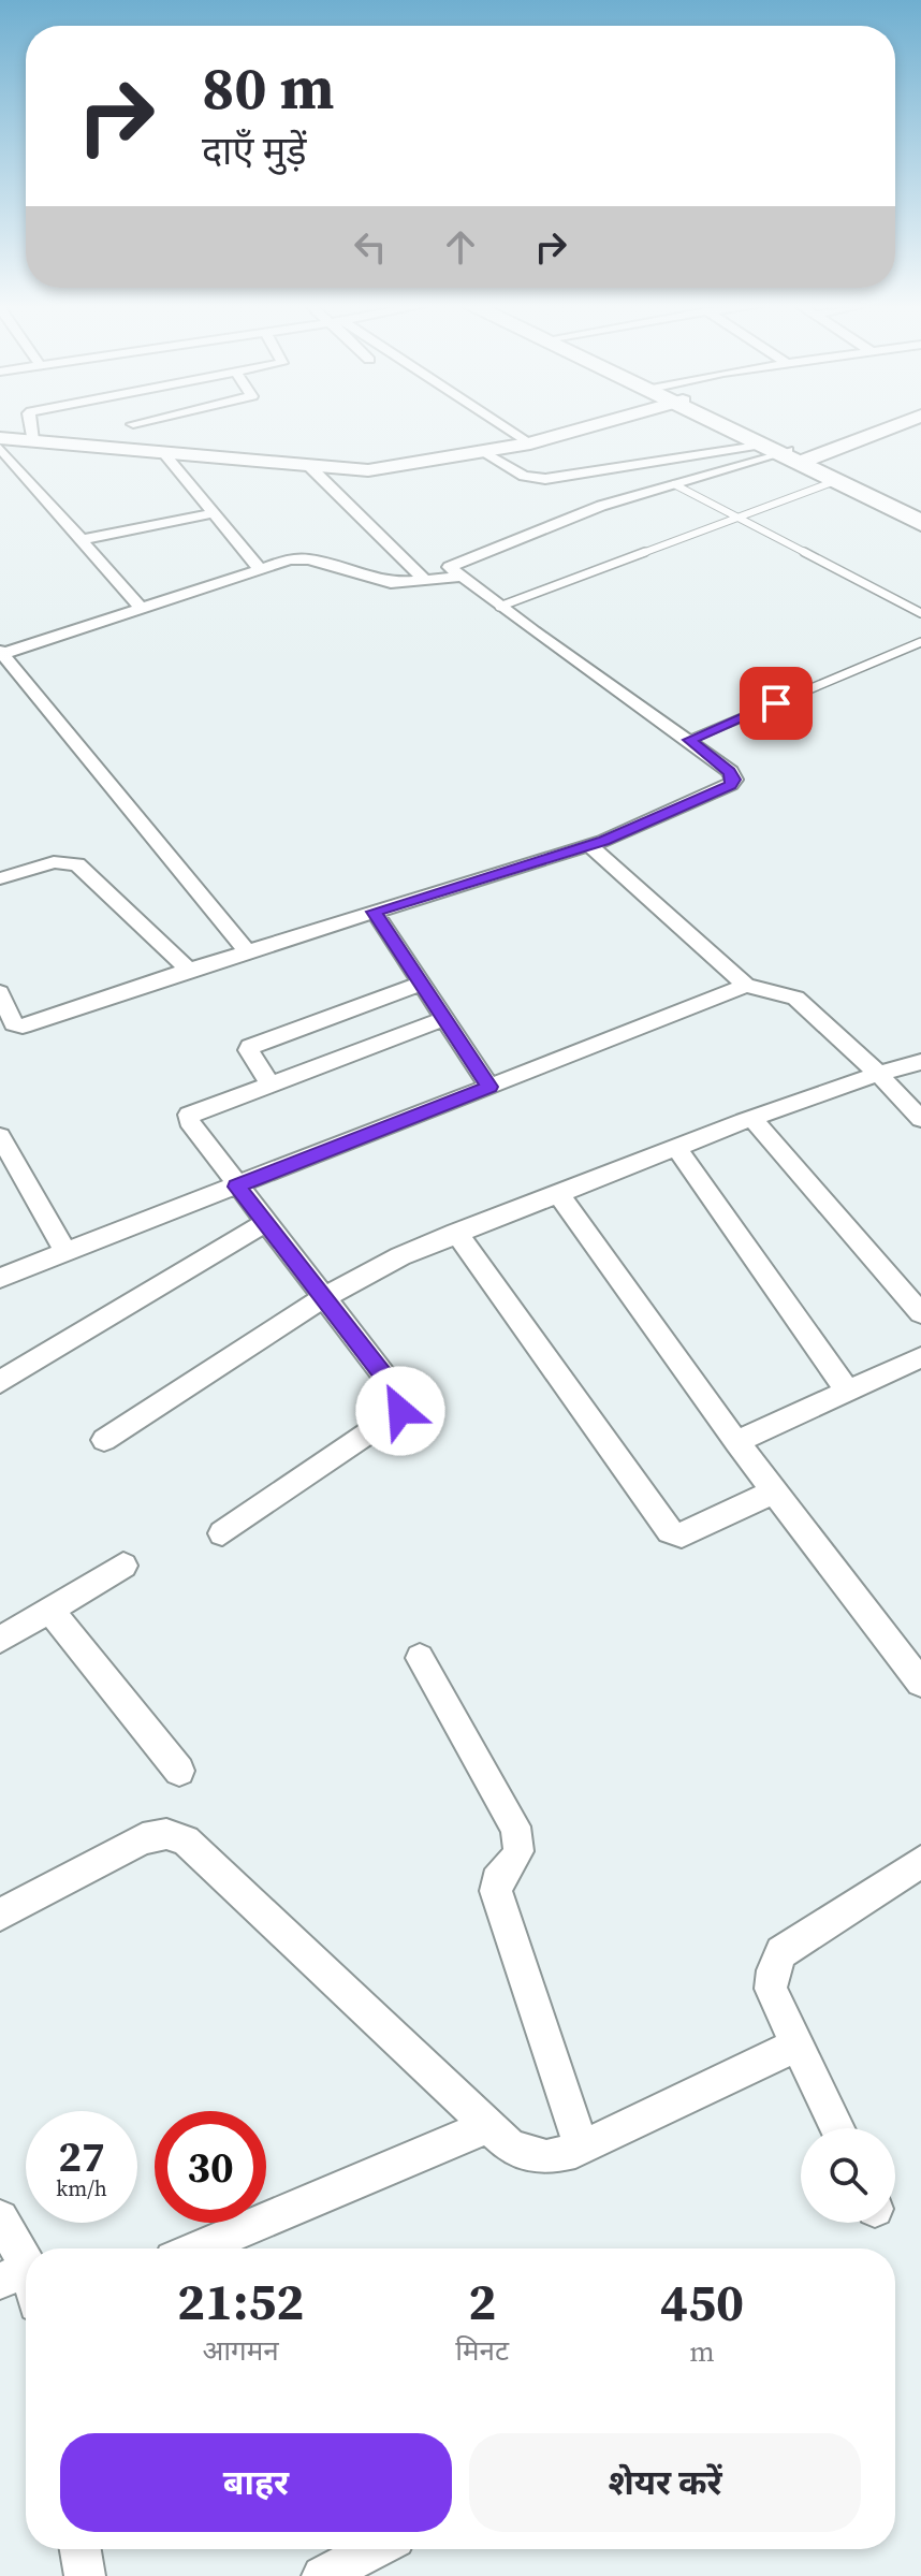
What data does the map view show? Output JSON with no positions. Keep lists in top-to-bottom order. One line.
{"page":{"turn":["80 m","दाएँ मुड़ें"],"speed":"27 km/h","limit":"30","eta":["21:52","आगमन","2","मिनट","450","m"],"buttons":["बाहर","शेयर करें"]}}
